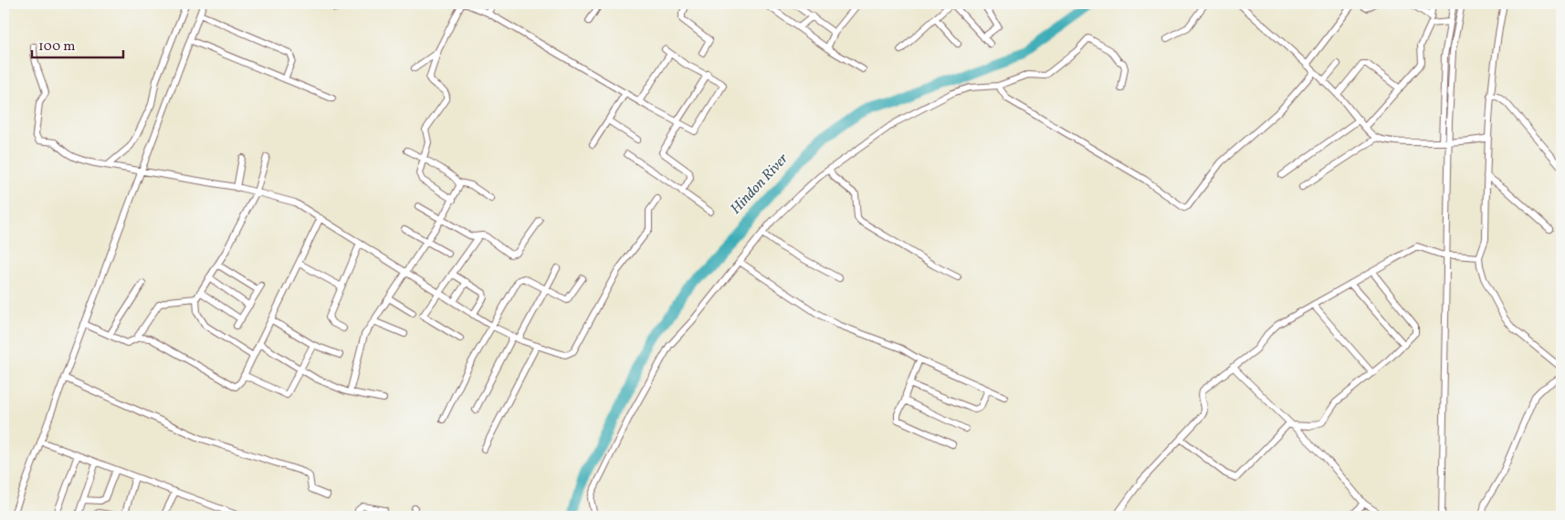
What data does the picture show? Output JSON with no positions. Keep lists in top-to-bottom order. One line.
{"water":["Hindon River"],"scale_bar":"100 m"}
